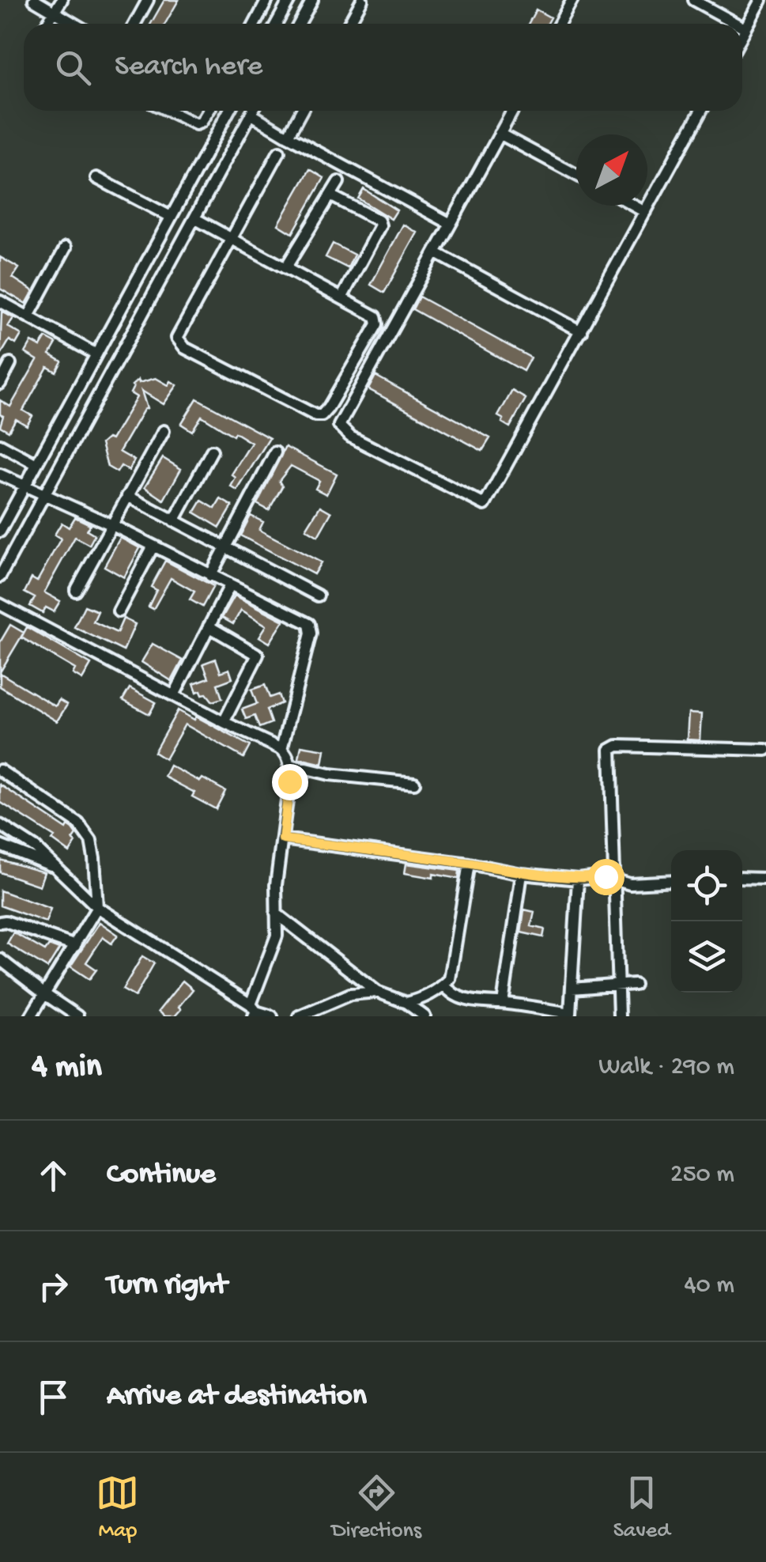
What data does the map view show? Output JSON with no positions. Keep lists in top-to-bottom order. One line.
{"north":"top right","page":{"search":"Search here","heading":["4 min","Walk · 290 m"],"list":[["Continue","250 m"],["Turn right","40 m"],"Arrive at destination"],"nav":["Map","Directions","Saved"]}}
